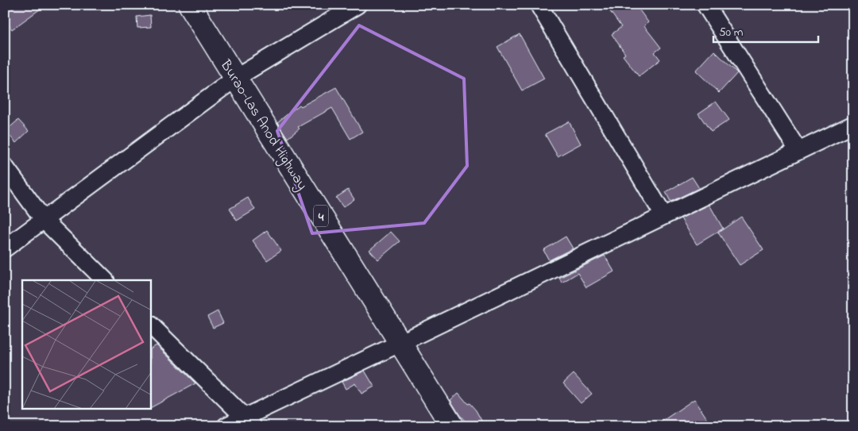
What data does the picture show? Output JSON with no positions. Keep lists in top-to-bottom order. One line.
{"streets":{"highway":["Burao-Las Anod Highway","4"]},"scale_bar":"50 m"}
